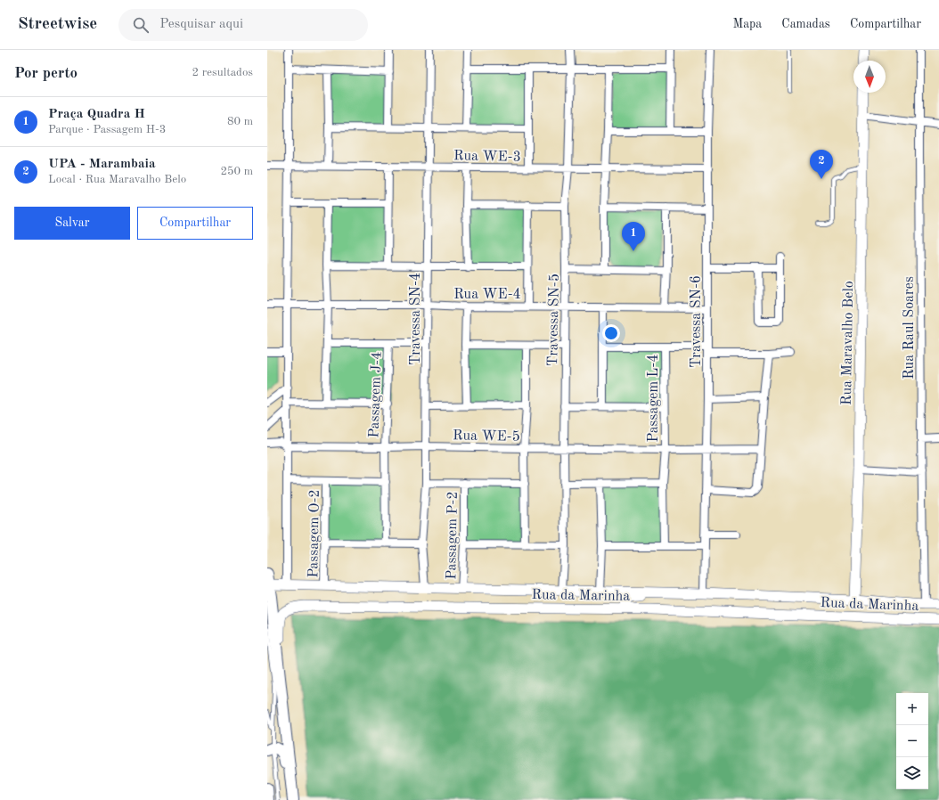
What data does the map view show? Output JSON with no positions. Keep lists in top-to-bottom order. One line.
{"streets":{"main road":["Rua Maravalho Belo","Rua da Marinha"],"street":["Rua WE-3","Rua WE-4","Travessa SN-4","Travessa SN-5","Travessa SN-6","Rua Raul Soares","Passagem J-4","Passagem L-4","Rua WE-5","Passagem O-2","Passagem P-2"]},"crossings":[["Rua WE-3","Travessa SN-4"],["Rua WE-3","Travessa SN-5"],["Rua WE-3","Travessa SN-6"],["Rua WE-4","Travessa SN-4"],["Rua WE-4","Travessa SN-5"],["Rua WE-4","Travessa SN-6"],["Travessa SN-4","Rua WE-5"],["Travessa SN-4","Rua da Marinha"],["Travessa SN-5","Rua WE-5"],["Travessa SN-5","Rua da Marinha"],["Travessa SN-6","Rua WE-5"],["Travessa SN-6","Rua da Marinha"],["Rua Raul Soares","Rua da Marinha"],["Rua Maravalho Belo","Rua da Marinha"],["Passagem J-4","Rua WE-5"],["Passagem L-4","Rua WE-5"],["Passagem O-2","Rua da Marinha"],["Passagem P-2","Rua da Marinha"]],"north":"bottom","page":{"header":"Streetwise","search":"Pesquisar aqui","nav":["Mapa","Camadas","Compartilhar"],"heading":["Por perto","2 resultados"],"list":[{"mark":"1","name":"Praça Quadra H","note":"Parque · Passagem H-3","value":"80 m"},{"mark":"2","name":"UPA - Marambaia","note":"Local · Rua Maravalho Belo","value":"250 m"}],"pins":["2","1"],"buttons":["Salvar","Compartilhar"],"map_buttons":["+","−"]}}
